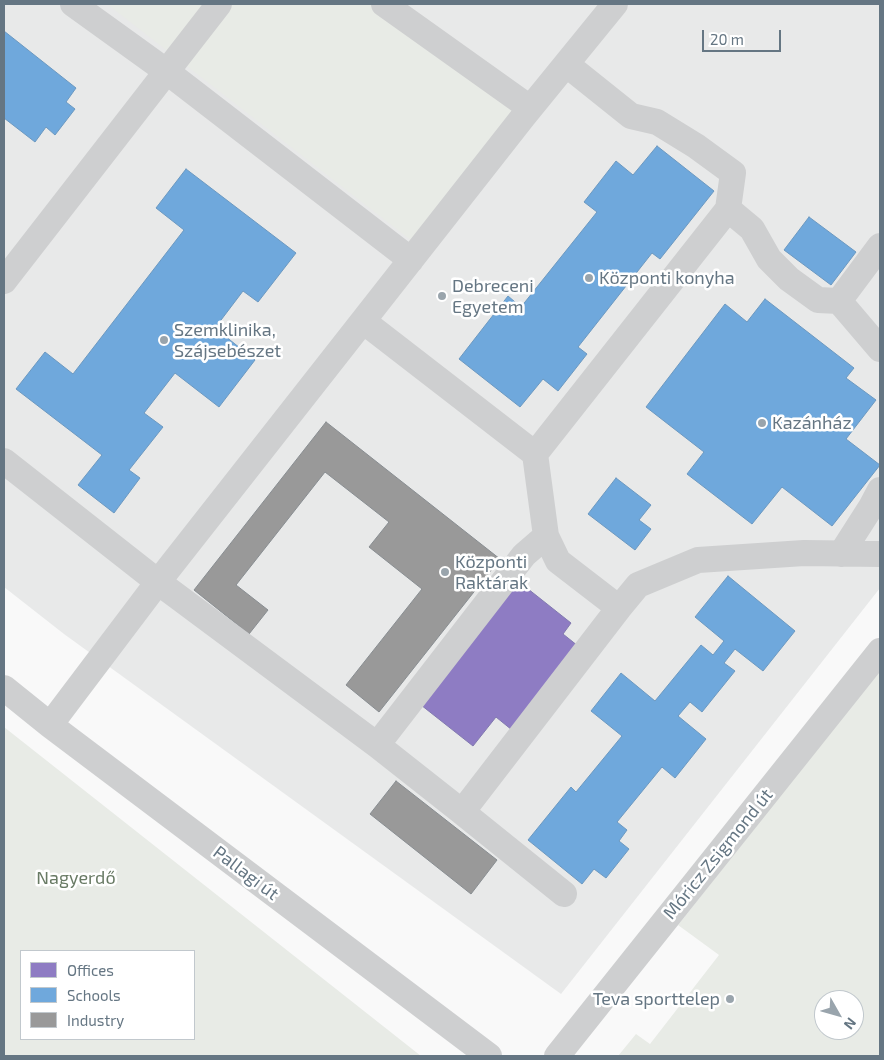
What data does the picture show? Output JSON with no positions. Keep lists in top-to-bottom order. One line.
{"streets":{"street":["Móricz Zsigmond út","Pallagi út"]},"parks":["Nagyerdő"],"places":["Központi konyha","Debreceni Egyetem","Szemklinika, Szájsebészet","Kazánház","Központi Raktárak","Teva sporttelep"],"legend":["Offices","Schools","Industry"],"scale_bar":"20 m","north":"bottom right"}
